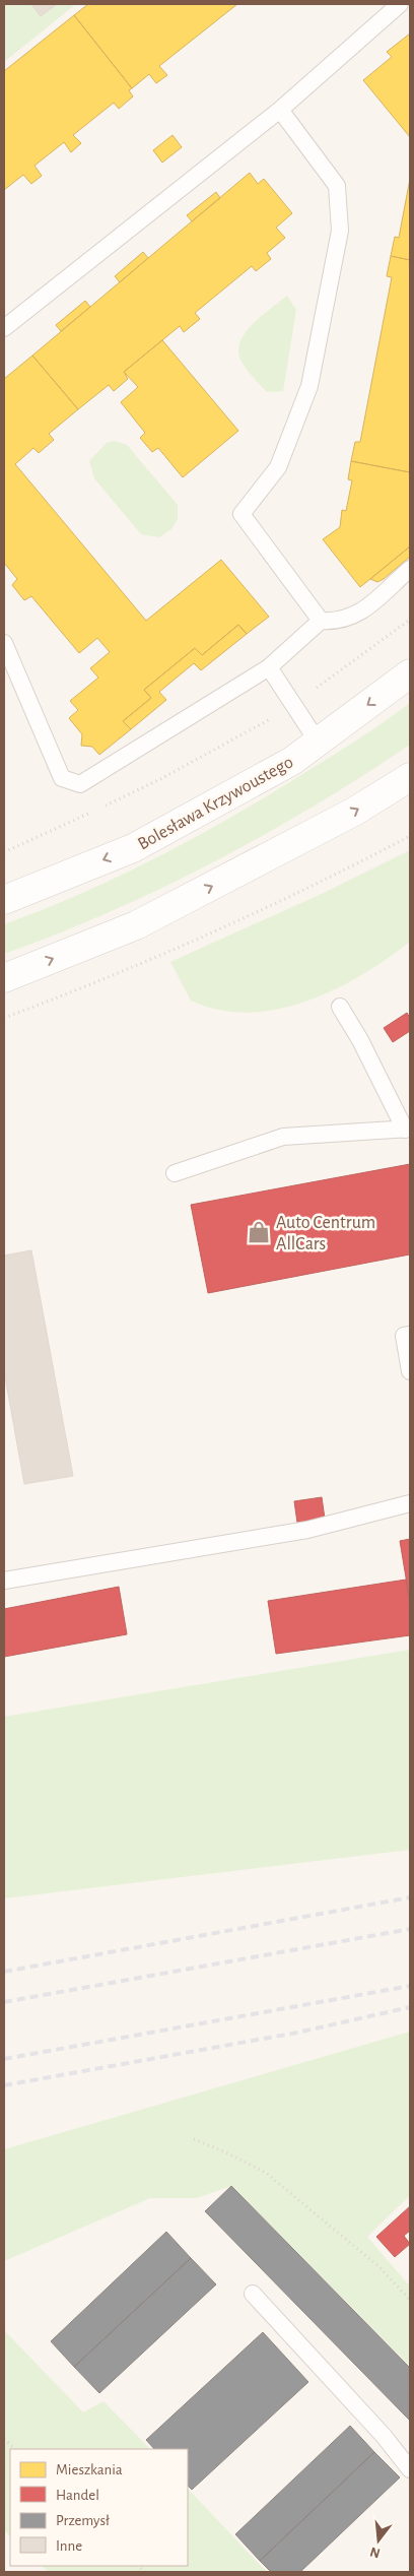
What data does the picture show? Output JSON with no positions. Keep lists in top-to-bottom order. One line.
{"streets":{"main road":["Bolesława Krzywoustego"]},"places":{"shop":["Auto Centrum AllCars"]},"legend":["Mieszkania","Handel","Przemysł","Inne"],"north":"bottom"}
